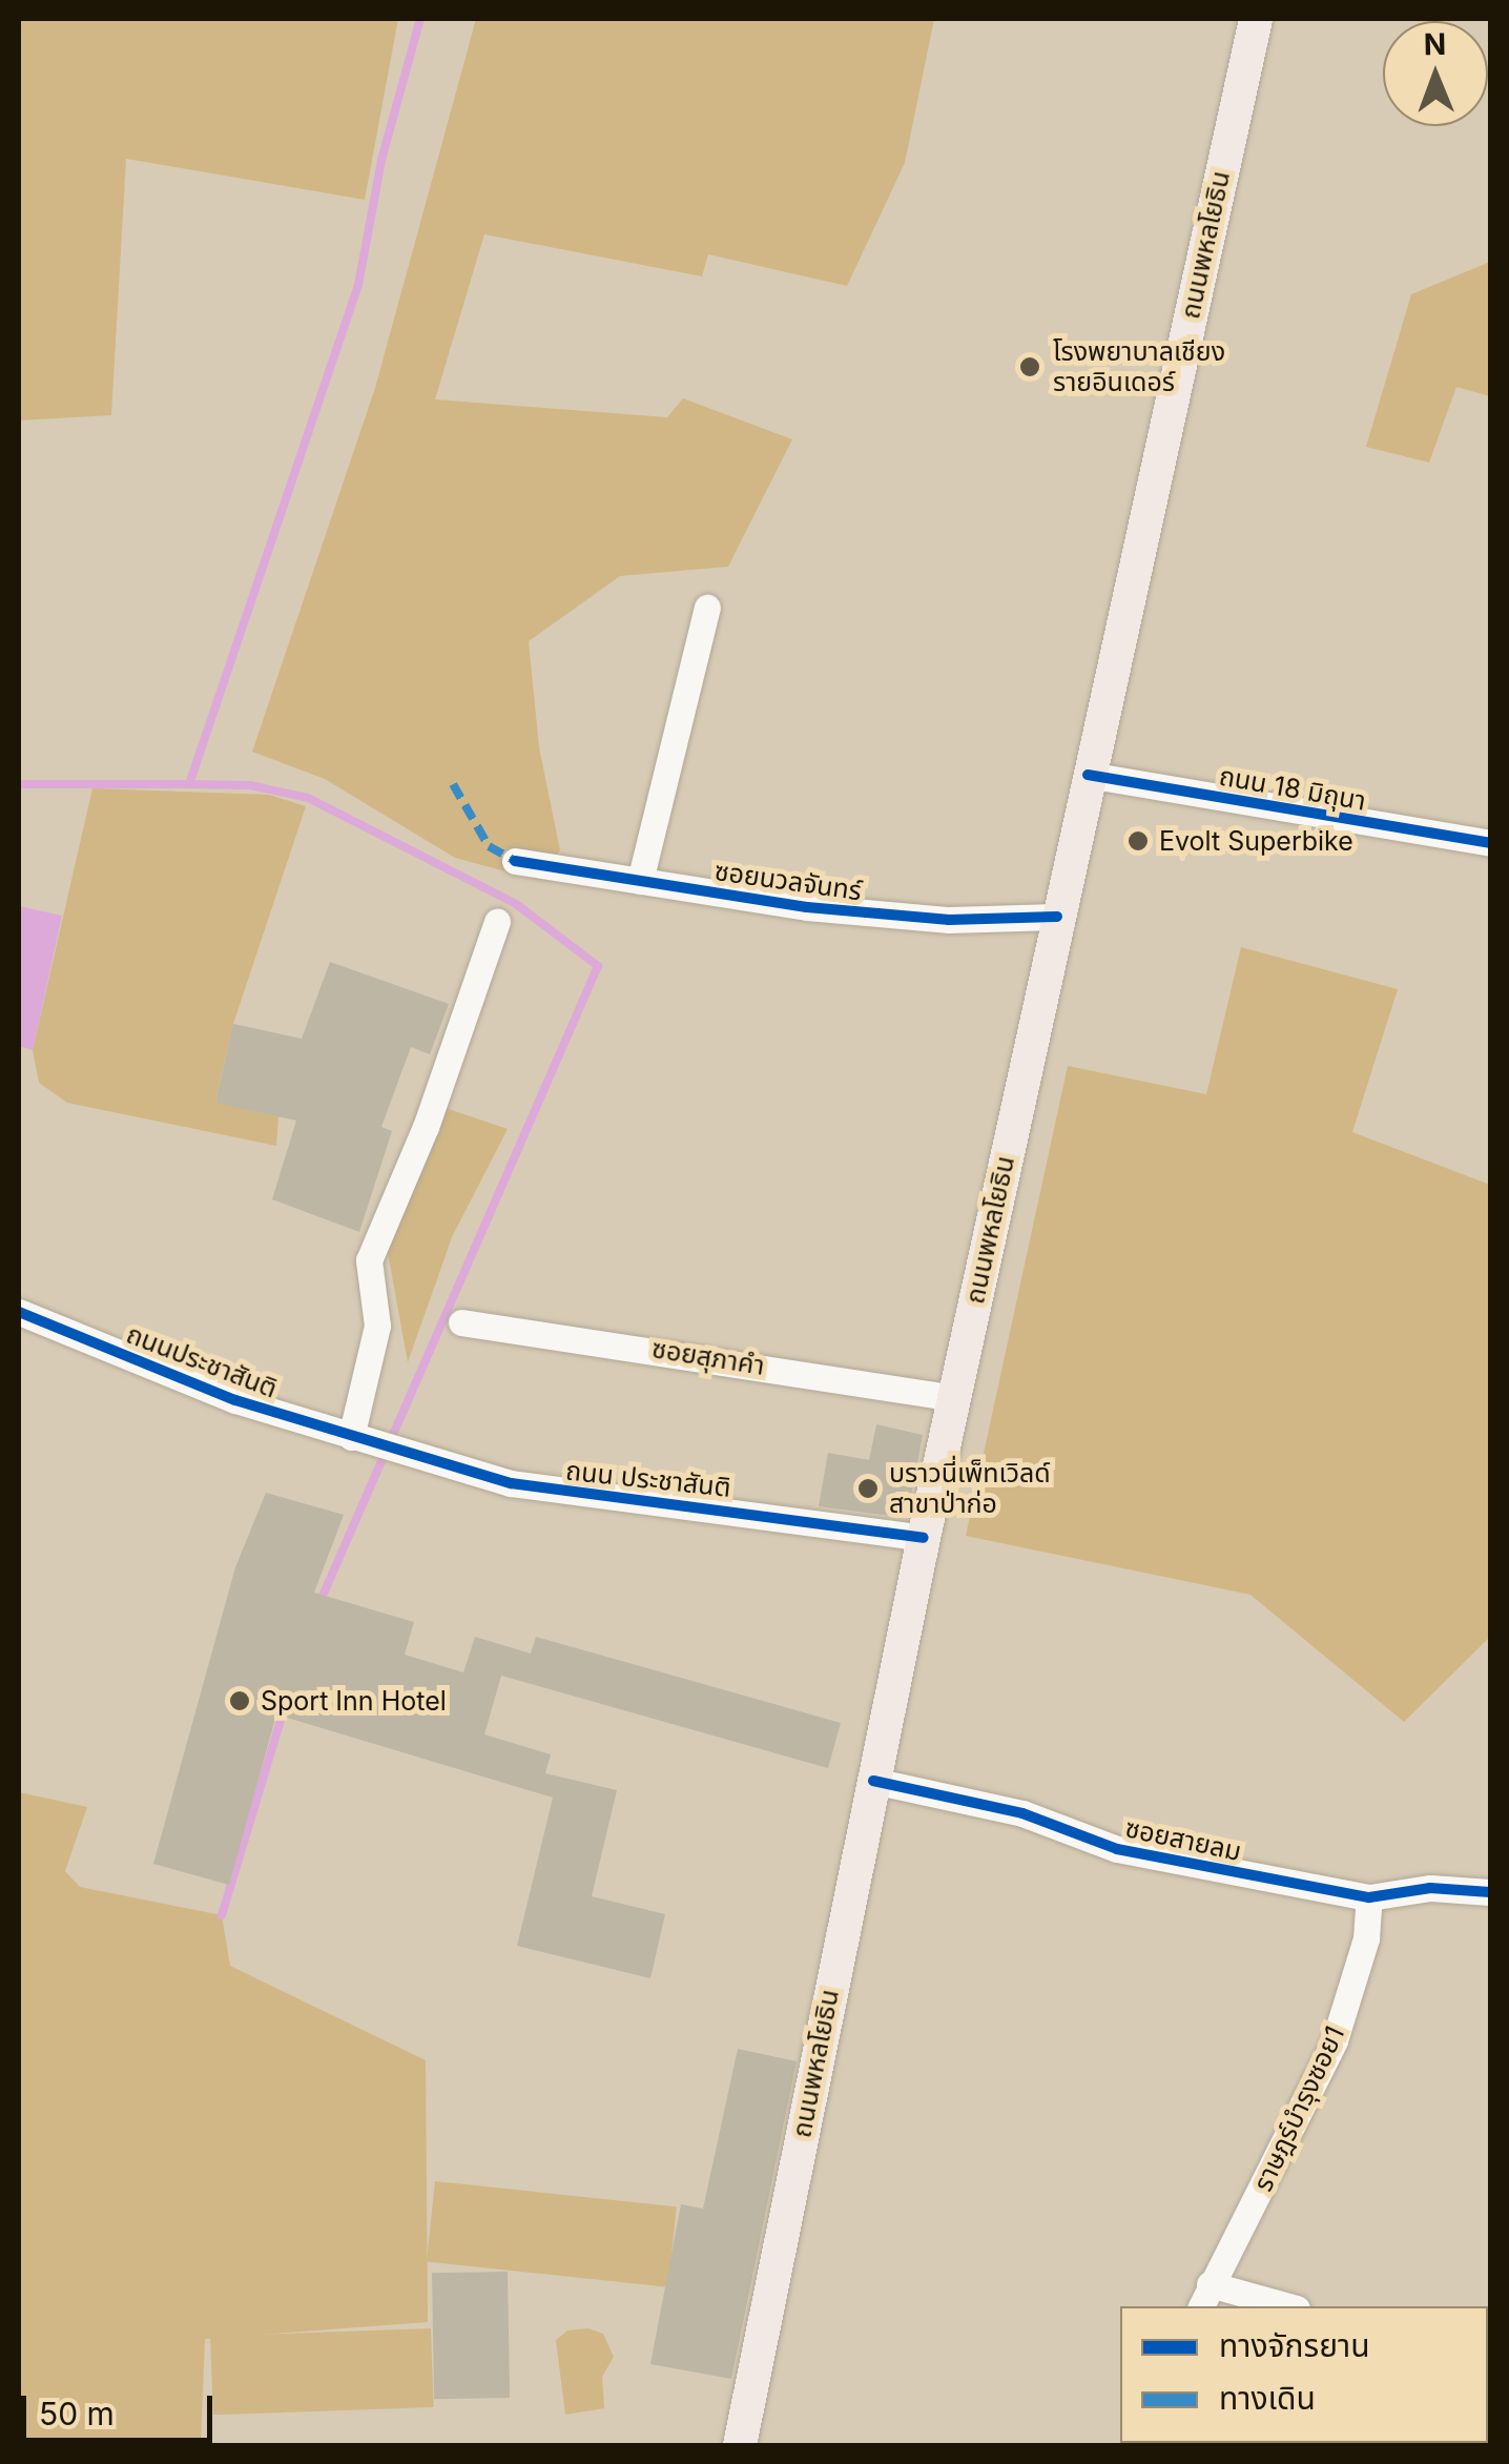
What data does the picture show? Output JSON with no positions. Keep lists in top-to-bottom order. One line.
{"streets":{"main road":["ถนนพหลโยธิน"],"street":["ถนน 18 มิถุนา","ซอยนวลจันทร์","ซอยสุภาคำ","ถนนประชาสันติ","ถนน ประชาสันติ","ซอยสายลม","ราษฎร์บำรุงซอย1"]},"crossings":[["ถนนพหลโยธิน","ถนน 18 มิถุนา"],["ถนนพหลโยธิน","ซอยนวลจันทร์"],["ถนนพหลโยธิน","ซอยสุภาคำ"],["ถนนพหลโยธิน","ถนน ประชาสันติ"],["ถนนพหลโยธิน","ซอยสายลม"],["ถนนประชาสันติ","ถนน ประชาสันติ"],["ซอยสายลม","ราษฎร์บำรุงซอย1"]],"places":["โรงพยาบาลเชียง รายอินเดอร์","Evolt Superbike","บราวนี่เพ็ทเวิลด์ สาขาป่าก่อ","Sport Inn Hotel"],"legend":["ทางจักรยาน","ทางเดิน"],"scale_bar":"50 m","north":"top"}
